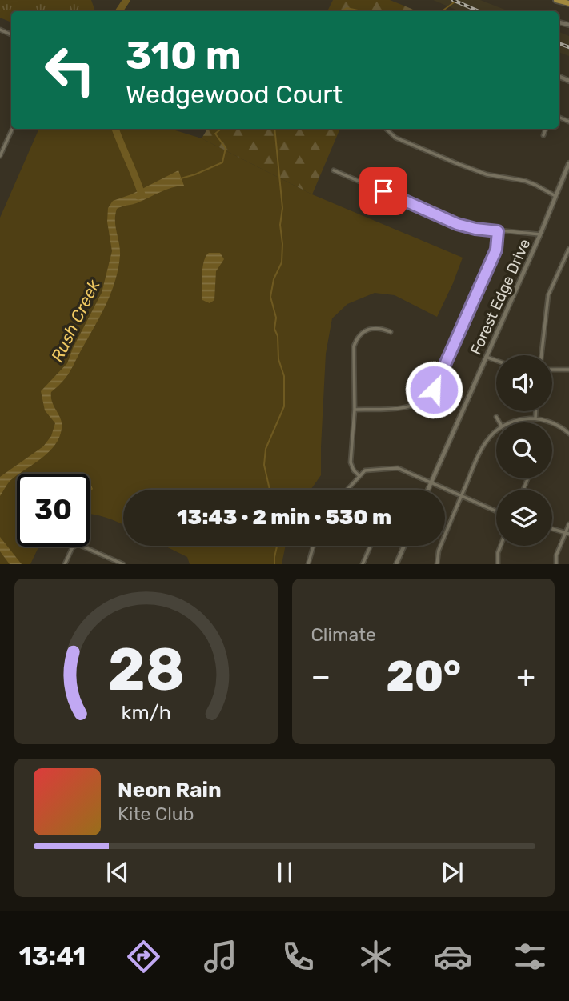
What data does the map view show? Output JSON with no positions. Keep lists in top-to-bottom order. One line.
{"streets":{"street":["Forest Edge Drive"]},"water":["Rush Creek"],"page":{"turn":["310 m","Wedgewood Court"],"limit":"30","trip":"13:43 · 2 min · 530 m","tile":"Climate","heat":["−","20°","+"],"song":["Neon Rain","Kite Club"],"tabs":"13:41","gauge":["28","km/h"]}}
